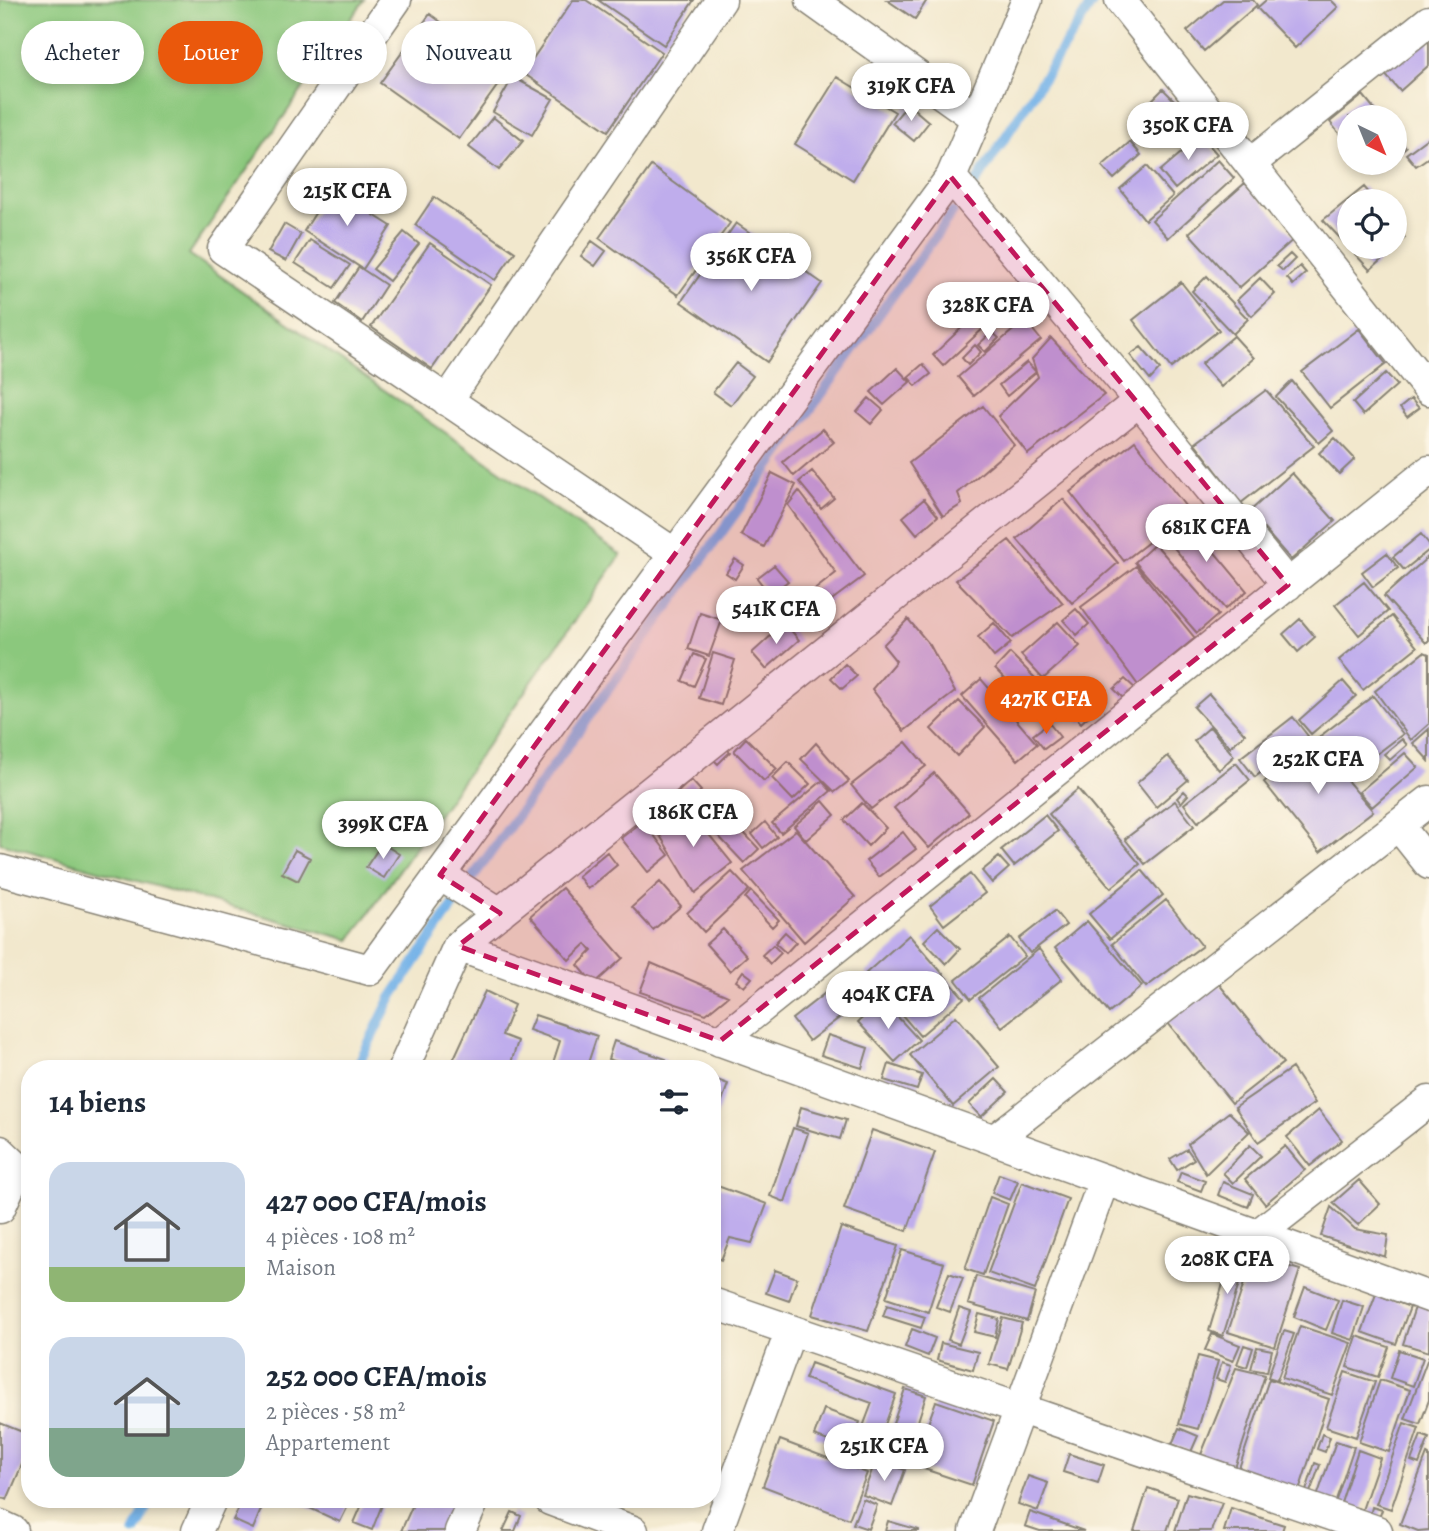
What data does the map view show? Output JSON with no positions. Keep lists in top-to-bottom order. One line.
{"north":"bottom right","page":{"chip":["Acheter","Louer","Filtres","Nouveau"],"price":["319K CFA","350K CFA","215K CFA","356K CFA","328K CFA","681K CFA","541K CFA","427K CFA","252K CFA","186K CFA","399K CFA","404K CFA","208K CFA","251K CFA"],"heading":"14 biens","list":[{"name":"427 000 CFA/mois","note":"4 pièces · 108 m² · Maison"},{"name":"252 000 CFA/mois","note":"2 pièces · 58 m² · Appartement"}]}}
